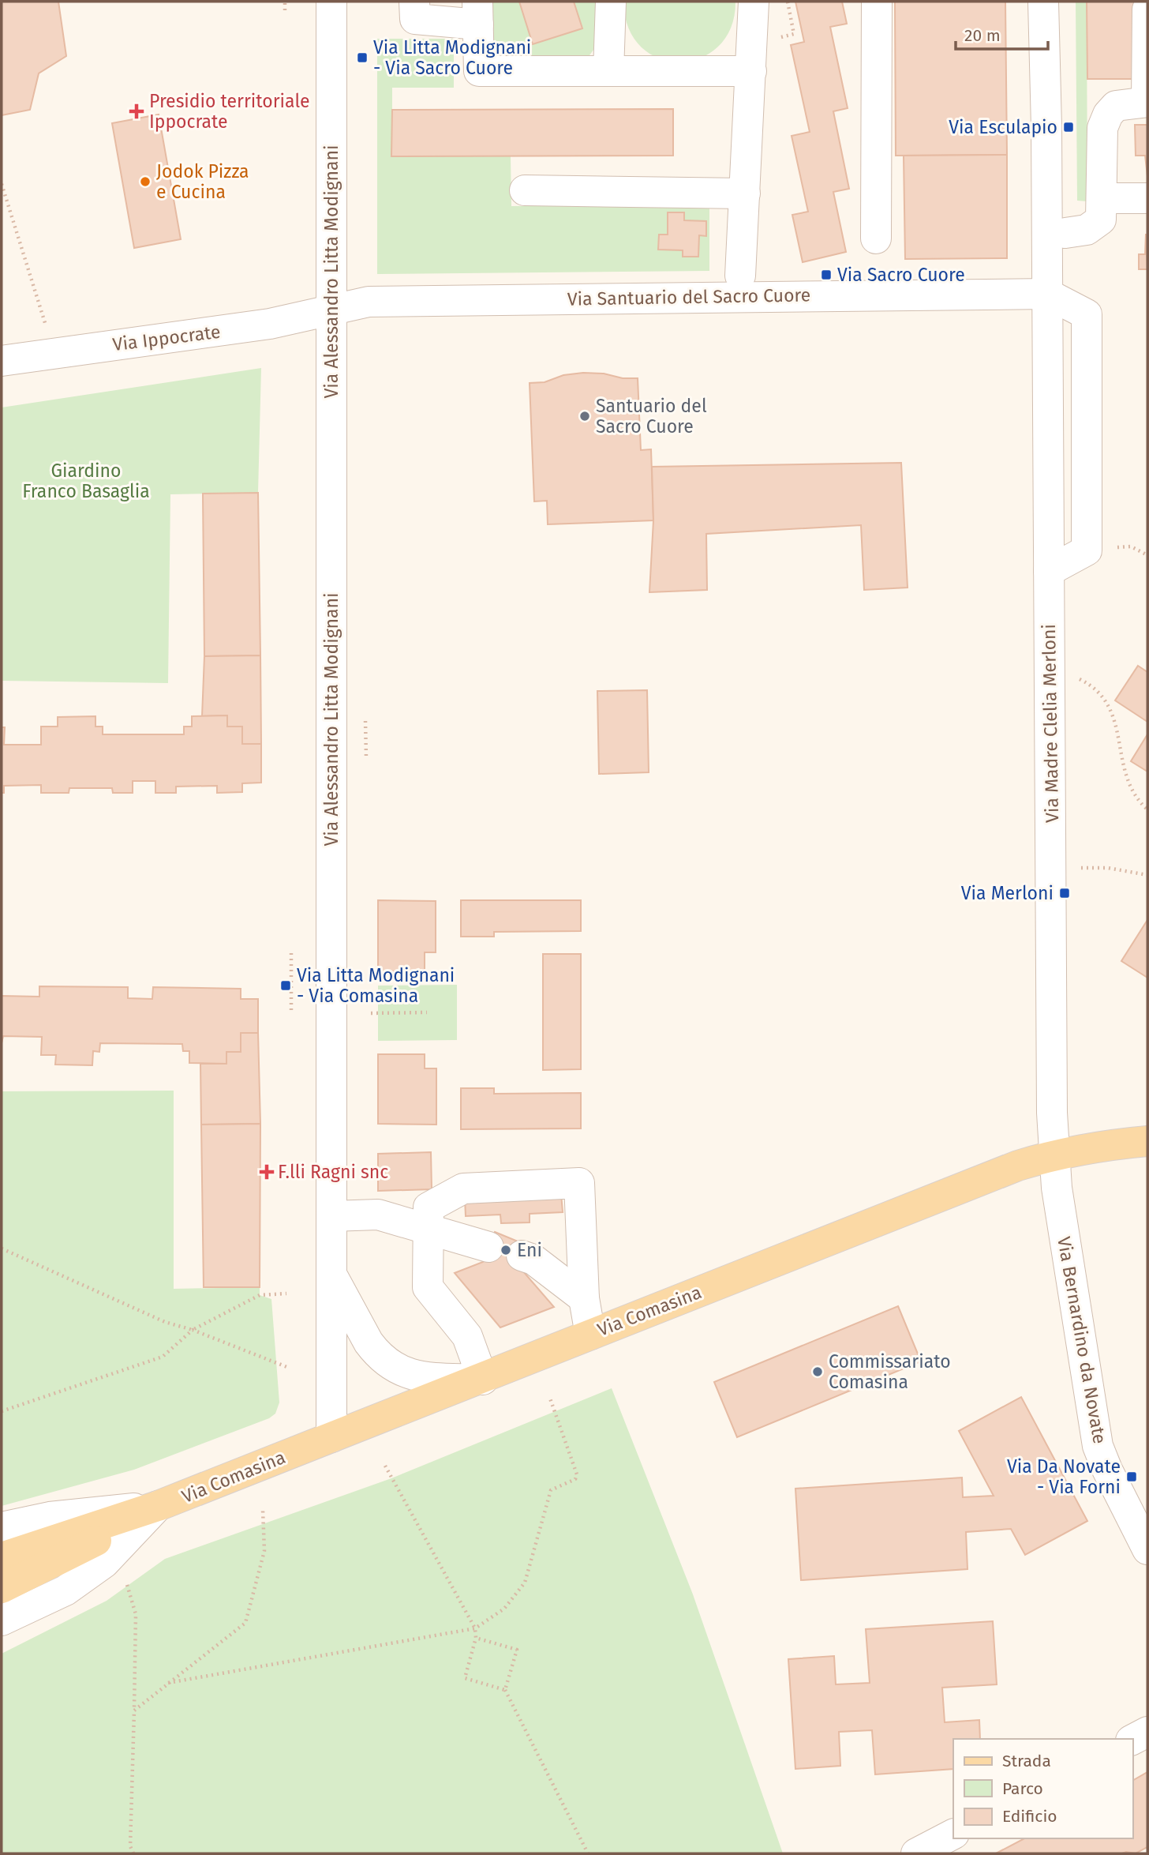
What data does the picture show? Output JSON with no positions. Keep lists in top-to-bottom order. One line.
{"streets":{"main road":["Via Comasina"],"street":["Via Alessandro Litta Modignani","Via Santuario del Sacro Cuore","Via Ippocrate","Via Madre Clelia Merloni","Via Bernardino da Novate"]},"crossings":[["Via Alessandro Litta Modignani","Via Santuario del Sacro Cuore"],["Via Alessandro Litta Modignani","Via Ippocrate"],["Via Alessandro Litta Modignani","Via Comasina"],["Via Santuario del Sacro Cuore","Via Ippocrate"],["Via Santuario del Sacro Cuore","Via Madre Clelia Merloni"],["Via Madre Clelia Merloni","Via Comasina"],["Via Madre Clelia Merloni","Via Bernardino da Novate"],["Via Comasina","Via Bernardino da Novate"]],"parks":["Giardino Franco Basaglia"],"places":{"transit":["Via Litta Modignani - Via Sacro Cuore","Via Esculapio","Via Sacro Cuore","Via Merloni","Via Litta Modignani - Via Comasina","Via Da Novate - Via Forni"],"health":["Presidio territoriale Ippocrate","F.lli Ragni snc"],"other":["Jodok Pizza e Cucina","Santuario del Sacro Cuore","Eni","Commissariato Comasina"]},"legend":["Strada","Parco","Edificio"],"scale_bar":"20 m"}
